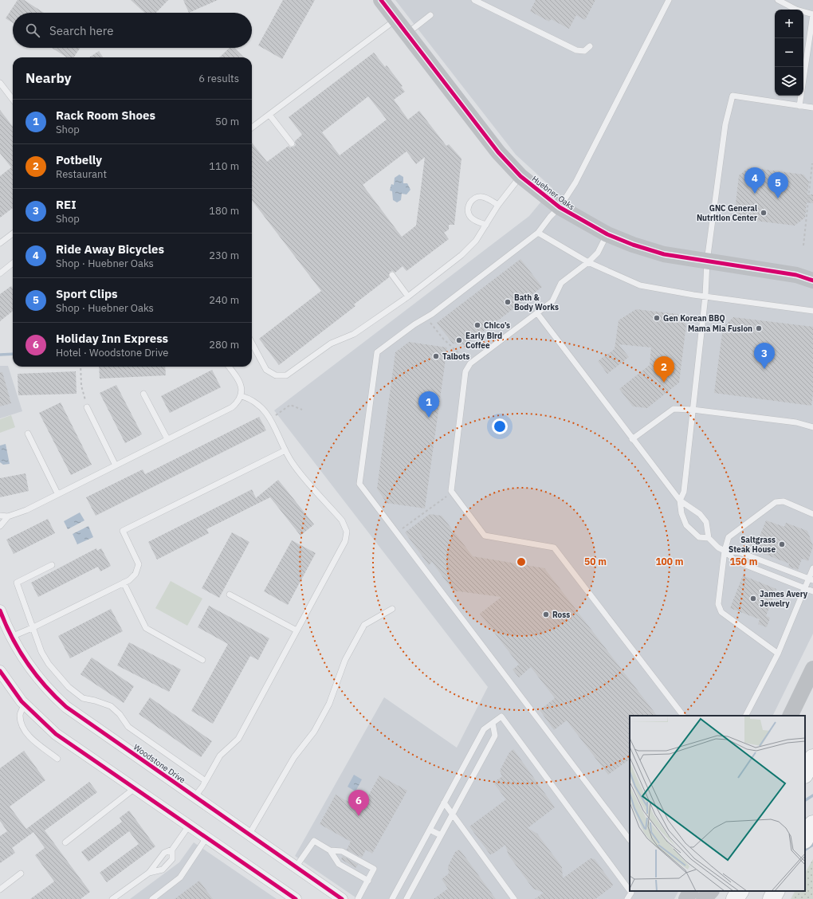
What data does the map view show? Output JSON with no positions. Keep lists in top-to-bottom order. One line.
{"streets":{"street":["Huebner Oaks","Woodstone Drive"]},"places":["GNC General Nutrition Center","Bath & Body Works","Gen Korean BBQ","Chico’s","Mama Mia Fusion","Early Bird Coffee","Talbots","Saltgrass Steak House","James Avery Jewelry","Ross"],"page":{"map_buttons":["+","−"],"search":"Search here","heading":["Nearby","6 results"],"list":[{"mark":"1","name":"Rack Room Shoes","note":"Shop","value":"50 m"},{"mark":"2","name":"Potbelly","note":"Restaurant","value":"110 m"},{"mark":"3","name":"REI","note":"Shop","value":"180 m"},{"mark":"4","name":"Ride Away Bicycles","note":"Shop · Huebner Oaks","value":"230 m"},{"mark":"5","name":"Sport Clips","note":"Shop · Huebner Oaks","value":"240 m"},{"mark":"6","name":"Holiday Inn Express","note":"Hotel · Woodstone Drive","value":"280 m"}],"pins":["4","5","3","2","1","6"]},"rings":["50 m","100 m","150 m"]}
